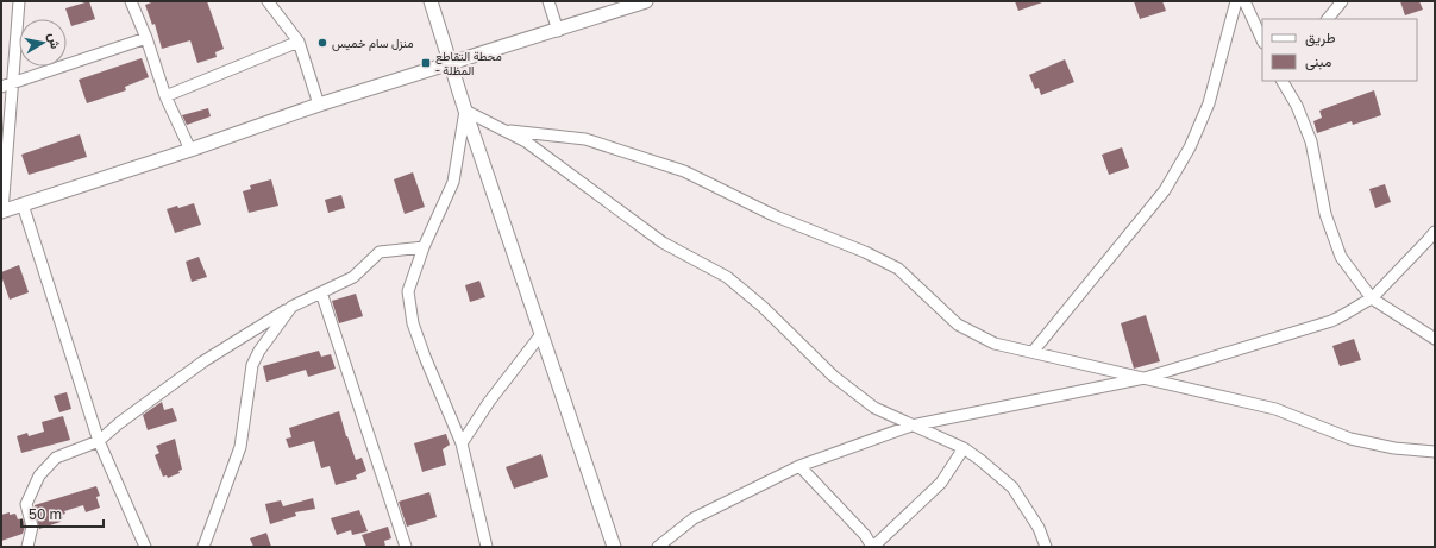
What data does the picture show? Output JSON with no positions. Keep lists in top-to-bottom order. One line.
{"places":{"other":["منزل سام خميس"],"transit":["محطة التقاطع - المظلة"]},"legend":["طريق","مبنى"],"scale_bar":"50 m","north":"right"}
